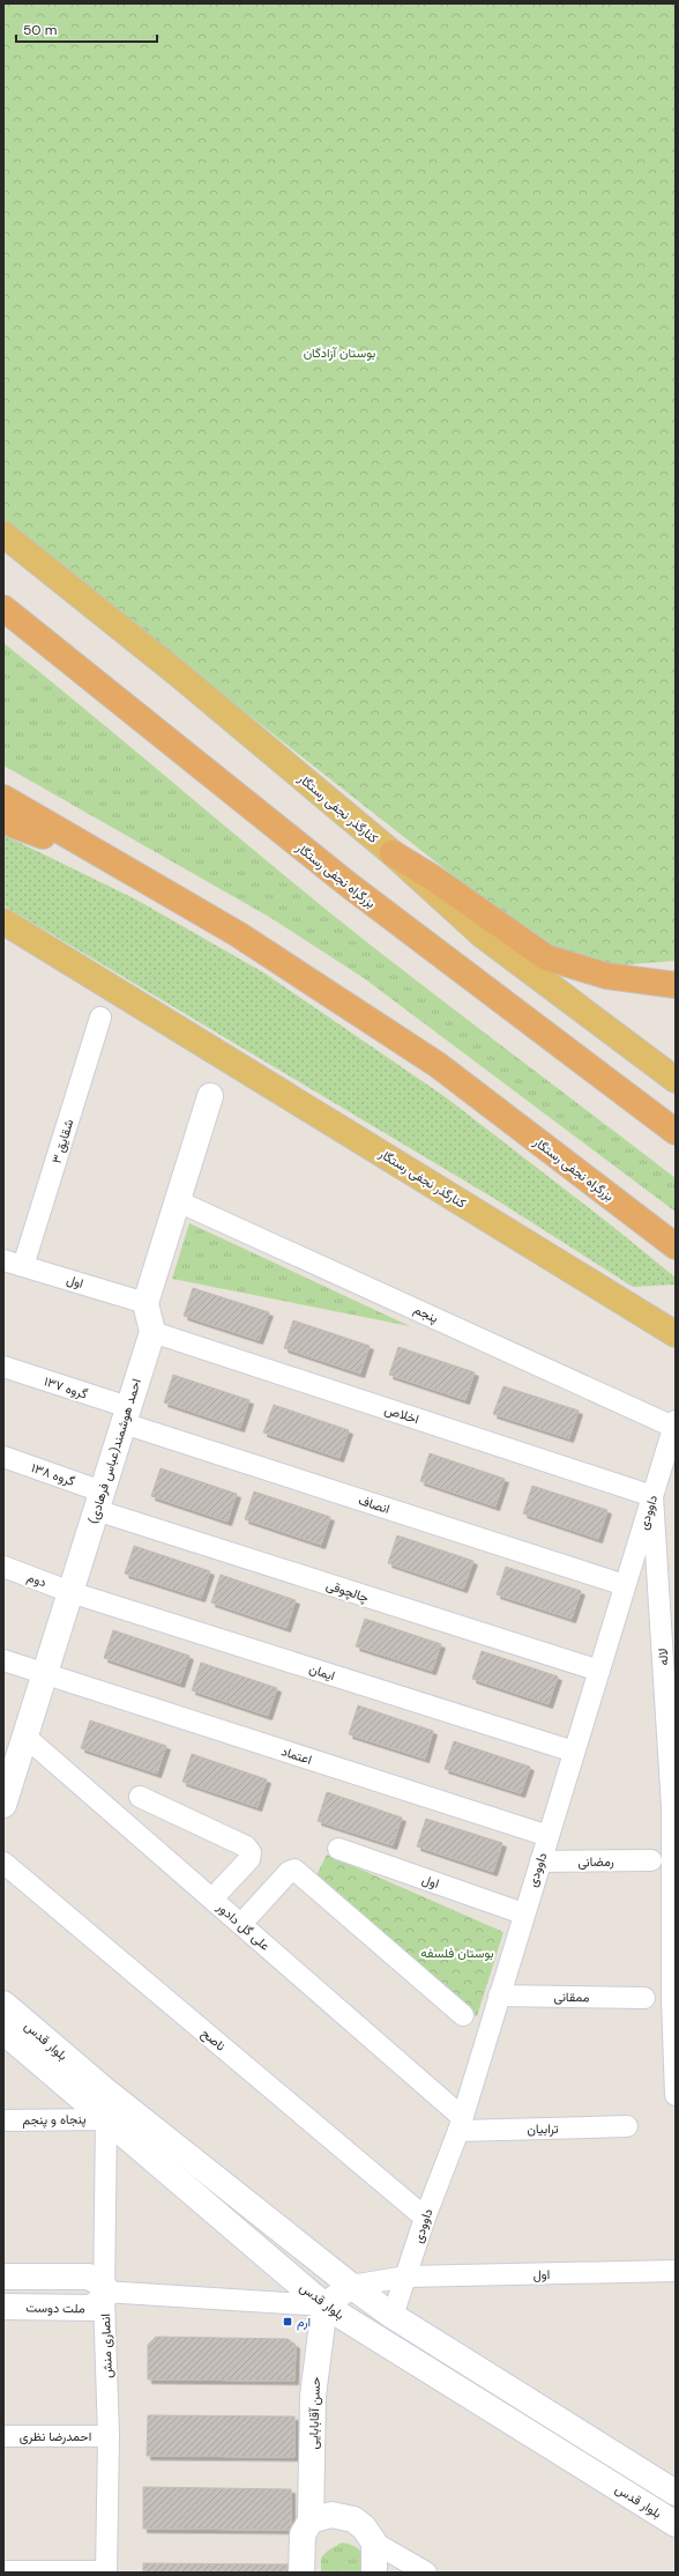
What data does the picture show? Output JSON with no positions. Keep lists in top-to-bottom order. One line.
{"streets":{"highway":["بزرگراه نجفی رستگار"],"main road":["کنارگذر نجفی رستگار","احمد هوشمند(عباس فرهادی)","بلوار قدس","ملت دوست","حسن آقابابایی"],"street":["شقایق ۳","اول","پنجم","گروه ۱۳۷","اخلاص","گروه ۱۳۸","انصاف","داوودی","دوم","چالچوقی","لاله","ایمان","اعتماد","رمضانی","علی گل دادور","ممقانی","ناصح","پنجاه و پنجم","ترابیان","انصاری منش","احمدرضا نظری"]},"crossings":[["شقایق ۳","اول"],["اول","داوودی"],["اول","بلوار قدس"],["پنجم","داوودی"],["گروه ۱۳۷","احمد هوشمند(عباس فرهادی)"],["گروه ۱۳۷","انصاف"],["اخلاص","احمد هوشمند(عباس فرهادی)"],["اخلاص","داوودی"],["اخلاص","لاله"],["احمد هوشمند(عباس فرهادی)","گروه ۱۳۸"],["احمد هوشمند(عباس فرهادی)","انصاف"],["احمد هوشمند(عباس فرهادی)","دوم"],["احمد هوشمند(عباس فرهادی)","چالچوقی"],["احمد هوشمند(عباس فرهادی)","ایمان"],["احمد هوشمند(عباس فرهادی)","اعتماد"],["احمد هوشمند(عباس فرهادی)","علی گل دادور"],["گروه ۱۳۸","چالچوقی"],["انصاف","داوودی"],["داوودی","چالچوقی"],["داوودی","لاله"],["داوودی","ایمان"],["داوودی","اعتماد"],["داوودی","رمضانی"],["داوودی","علی گل دادور"],["داوودی","ممقانی"],["داوودی","ناصح"],["داوودی","بلوار قدس"],["داوودی","ترابیان"],["دوم","ایمان"],["علی گل دادور","ترابیان"],["بلوار قدس","پنجاه و پنجم"],["بلوار قدس","انصاری منش"],["بلوار قدس","حسن آقابابایی"],["پنجاه و پنجم","انصاری منش"],["ملت دوست","انصاری منش"],["انصاری منش","احمدرضا نظری"]],"parks":["بوستان آزادگان","بوستان فلسفه"],"places":{"transit":["ارم"]},"scale_bar":"50 m"}
